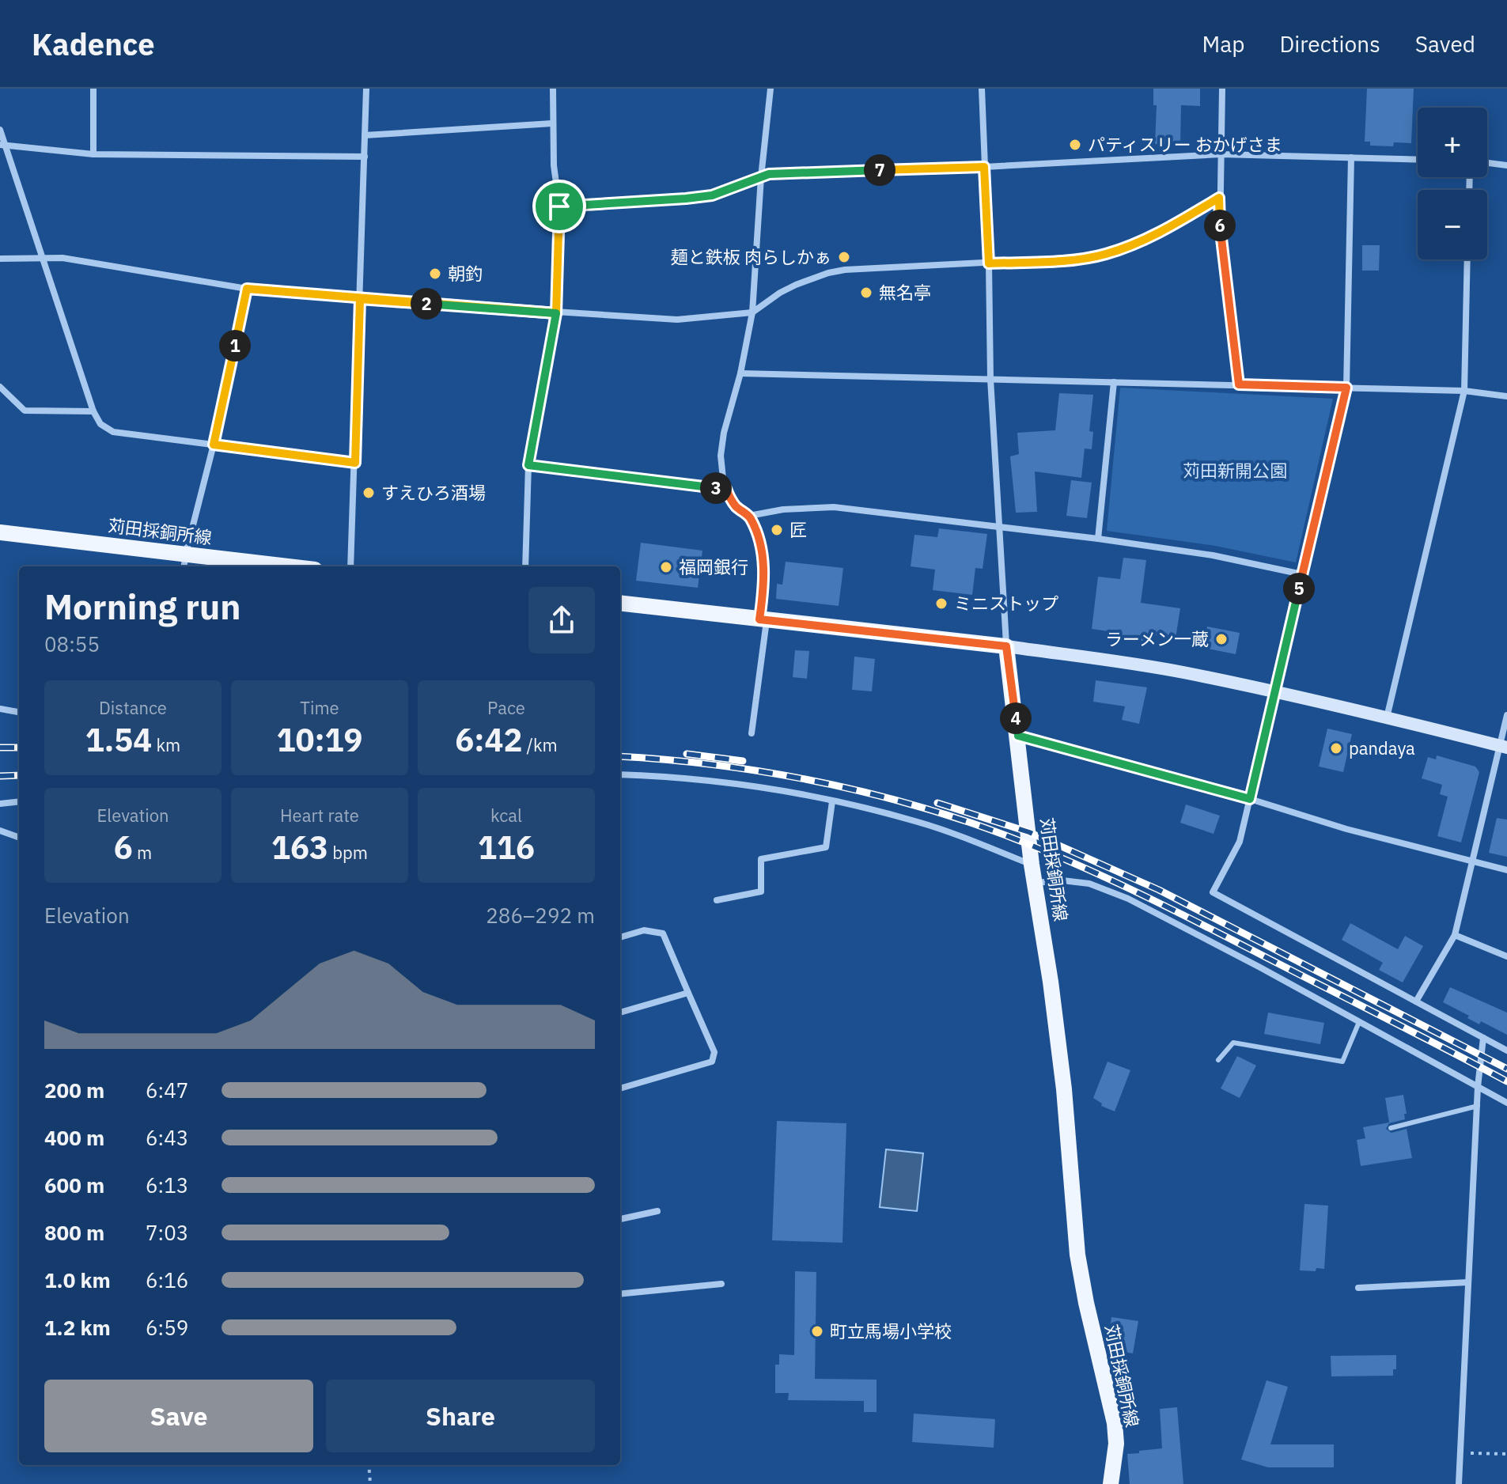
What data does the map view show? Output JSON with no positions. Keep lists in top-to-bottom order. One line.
{"streets":{"main road":["苅田採銅所線"]},"parks":["苅田新開公園"],"places":["パティスリー おかげさま","麺と鉄板 肉らしかぁ","朝釣","無名亭","すえひろ酒場","匠","福岡銀行","ミニストップ","ラーメン一蔵","pandaya","町立馬場小学校"],"page":{"header":"Kadence","nav":["Map","Directions","Saved"],"map_buttons":["+","−"],"pins":["7","6","2","1","3","5","4"],"heading":["Morning run","08:55"],"stats":[["Distance","1.54 km"],["Time","10:19"],["Pace","6:42 /km"],["Elevation","6 m"],["Heart rate","163 bpm"],["kcal","116"]],"chart":["Elevation","286–292 m"],"list":[{"name":"200 m","note":"6:47"},{"name":"400 m","note":"6:43"},{"name":"600 m","note":"6:13"},{"name":"800 m","note":"7:03"},{"name":"1.0 km","note":"6:16"},{"name":"1.2 km","note":"6:59"}],"buttons":["Save","Share"]}}
